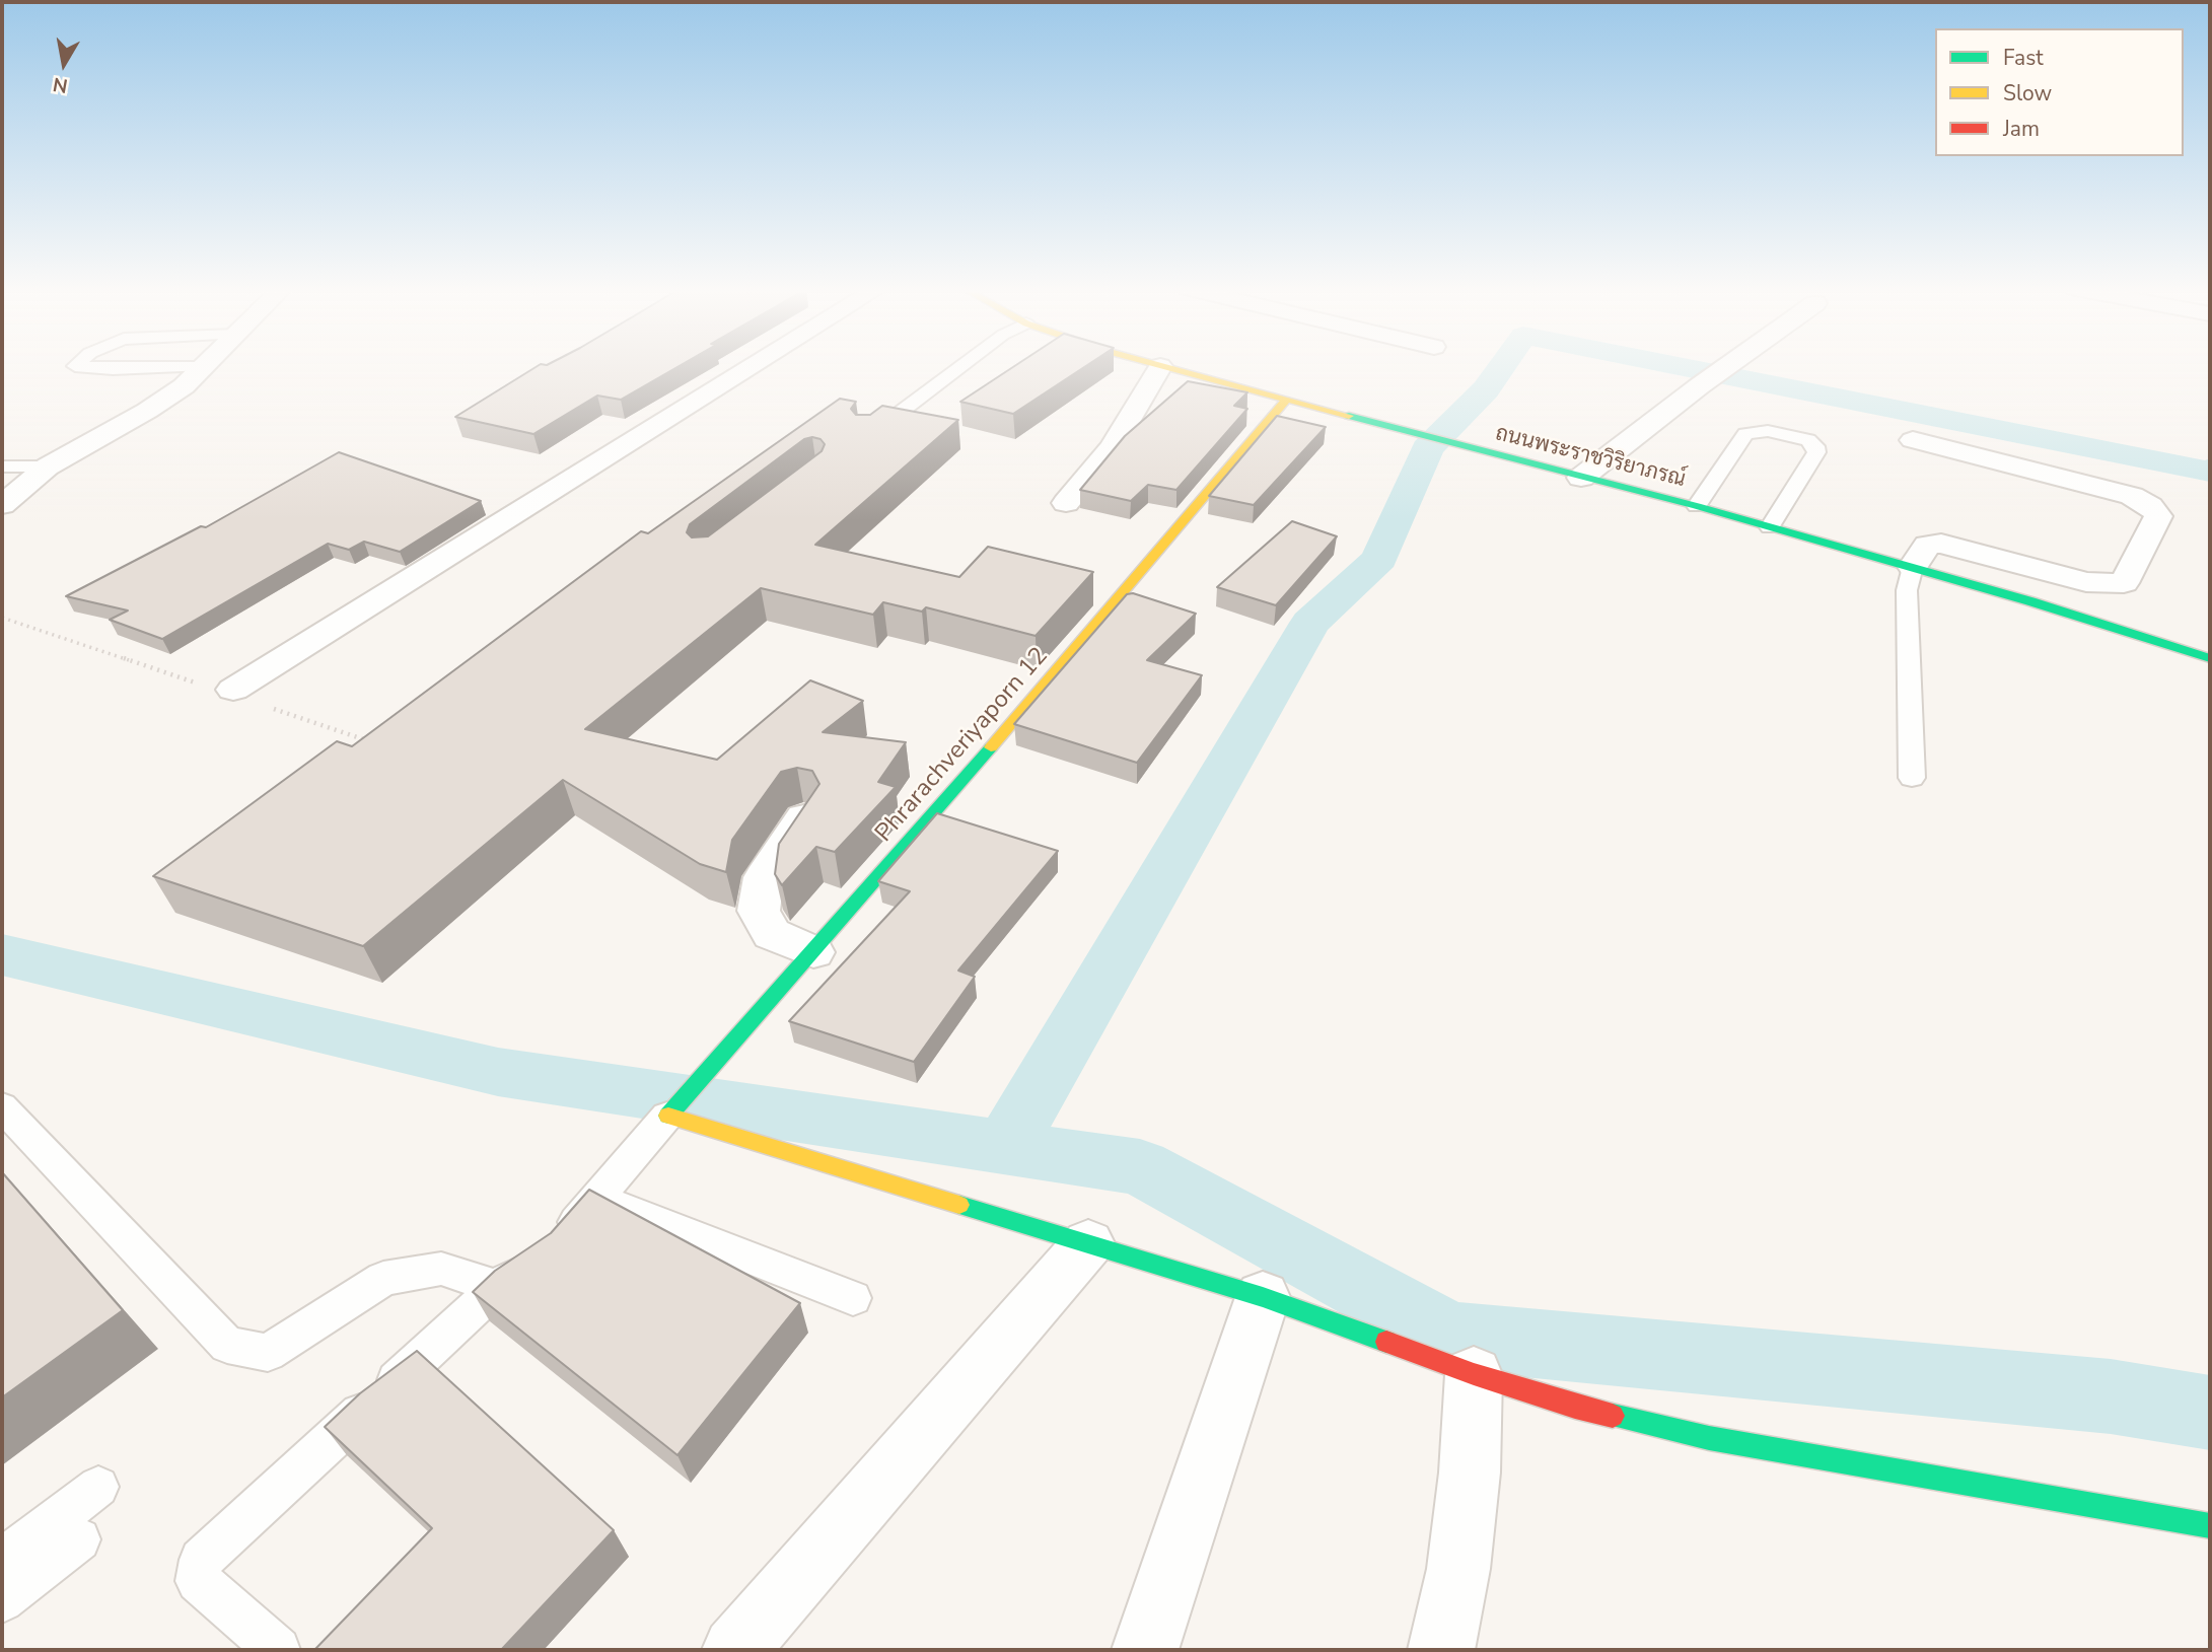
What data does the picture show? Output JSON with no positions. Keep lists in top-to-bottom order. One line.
{"streets":{"street":["ถนนพระราชวิริยาภรณ์","Phrarachveriyaporn 12"]},"crossings":[["ถนนพระราชวิริยาภรณ์","Phrarachveriyaporn 12"]],"legend":["Fast","Slow","Jam"],"north":"bottom"}
